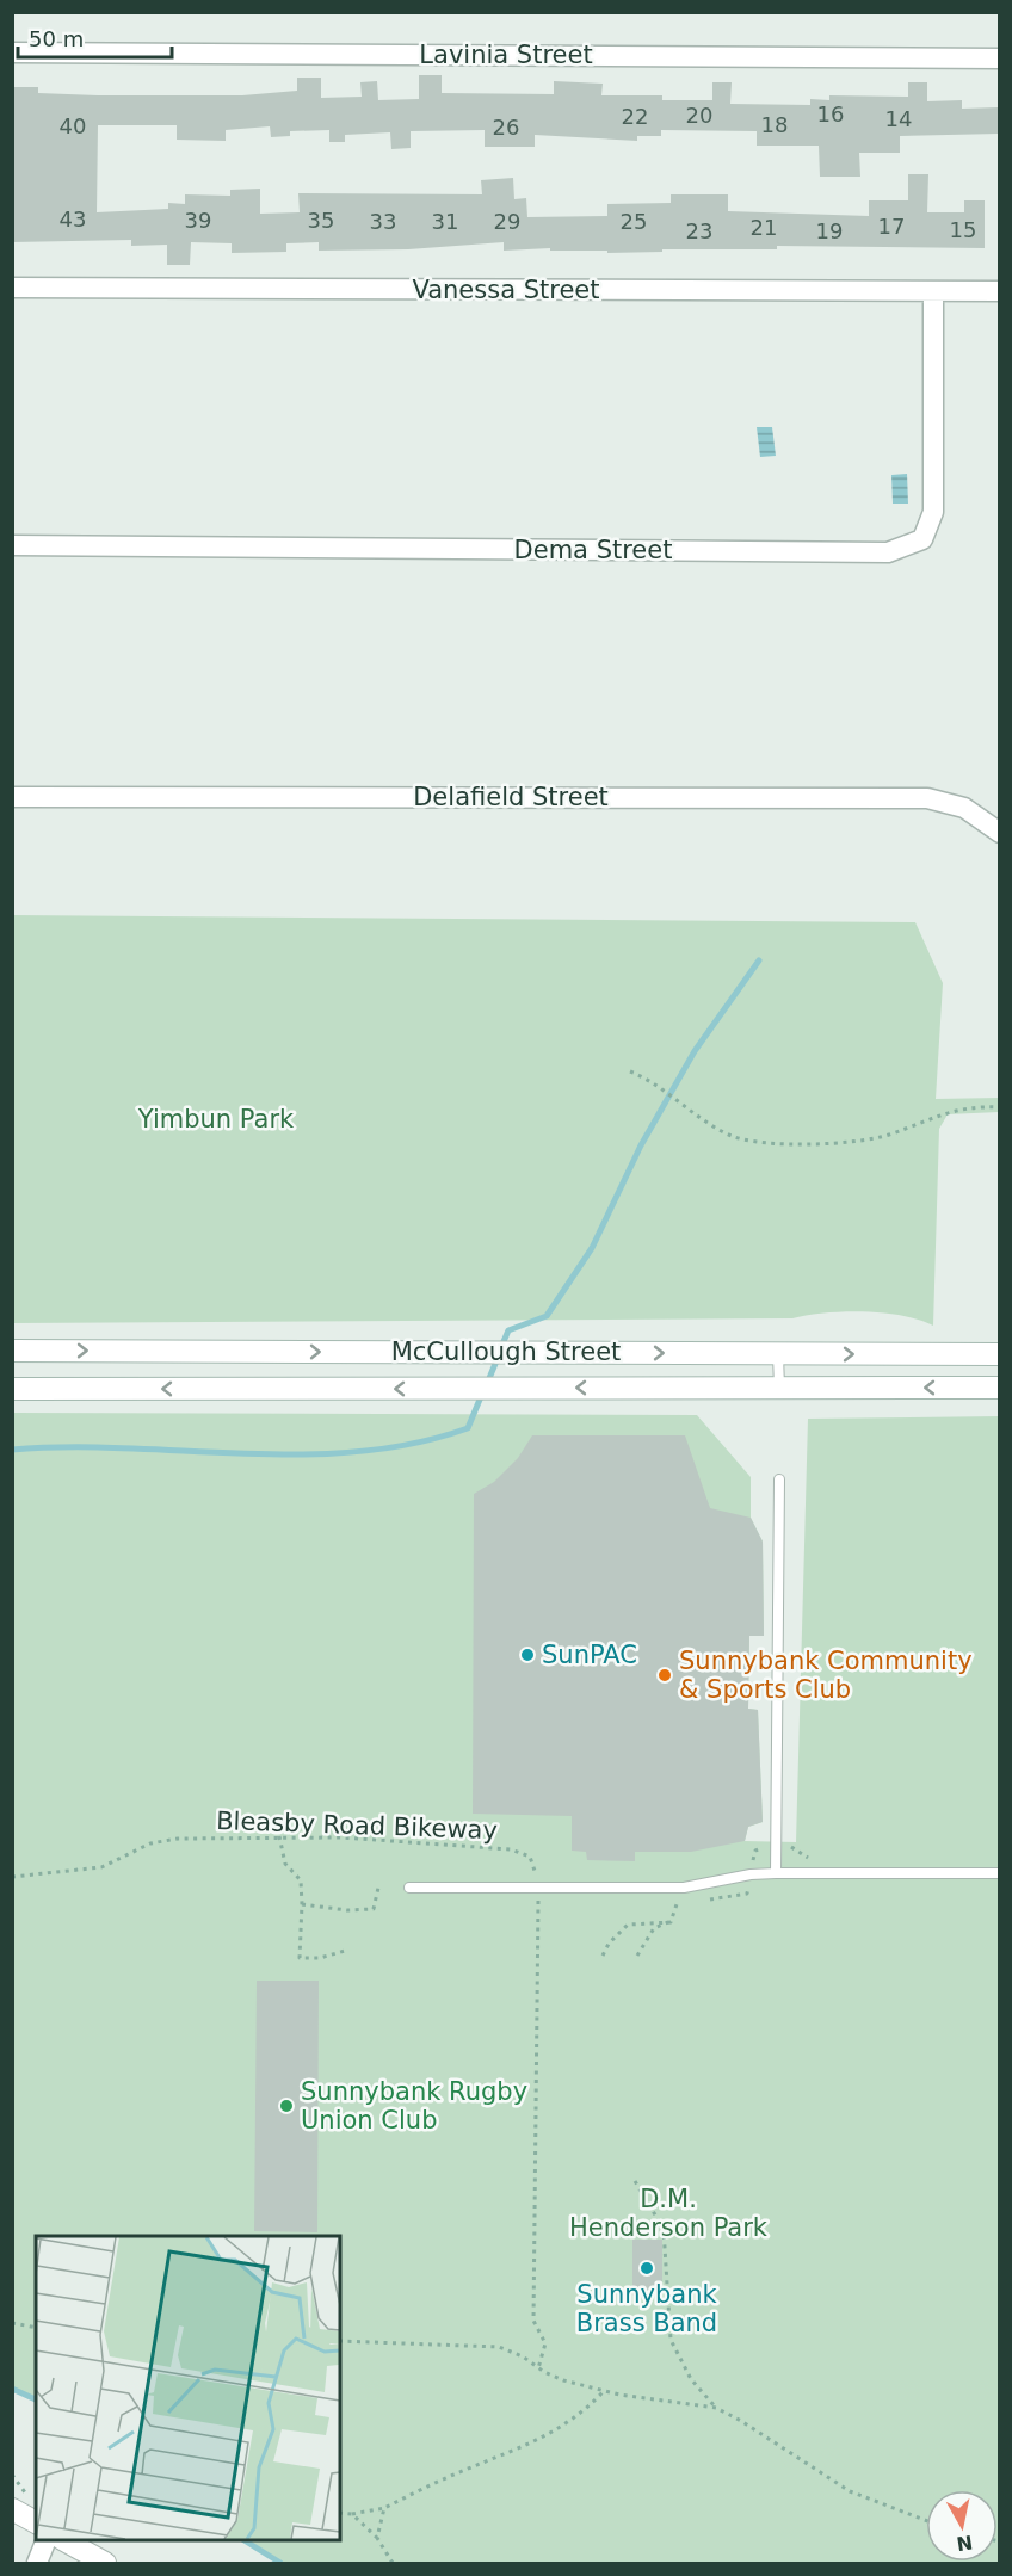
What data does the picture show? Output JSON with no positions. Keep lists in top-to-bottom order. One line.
{"streets":{"main road":["McCullough Street"],"street":["Lavinia Street","Vanessa Street","Dema Street","Delafield Street"],"path":["Bleasby Road Bikeway"]},"crossings":[["Vanessa Street","Dema Street"]],"parks":["Yimbun Park","D.M. Henderson Park"],"places":["SunPAC","Sunnybank Community & Sports Club","Sunnybank Rugby Union Club","Sunnybank Brass Band"],"house_numbers":["16","20","22","14","18","40","26","43","39","35","33","31","29","25","17","21","15","23","19"],"scale_bar":"50 m","north":"bottom"}
